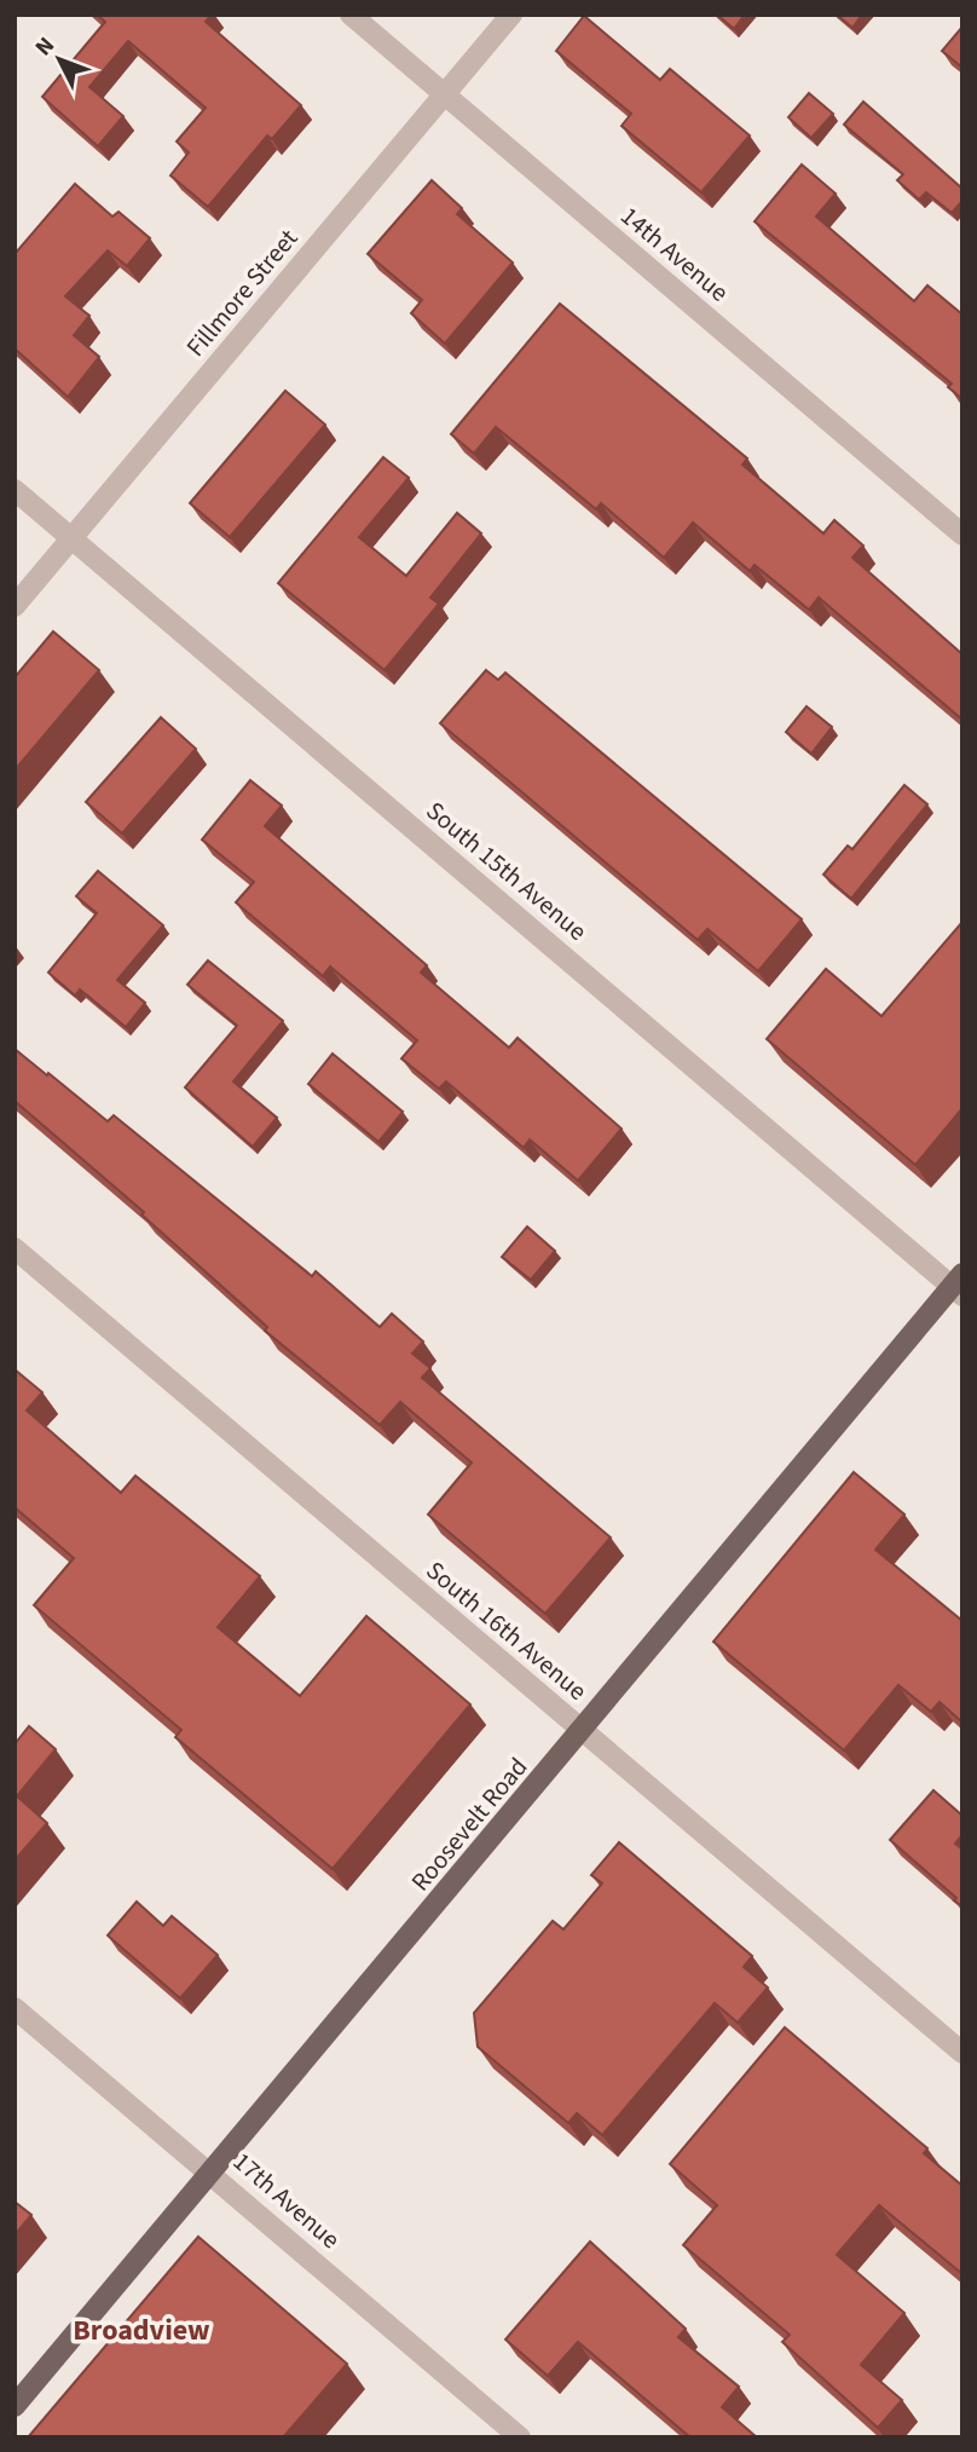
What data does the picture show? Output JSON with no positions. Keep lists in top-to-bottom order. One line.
{"streets":{"main road":["Roosevelt Road"],"street":["14th Avenue","Fillmore Street","South 15th Avenue","South 16th Avenue","17th Avenue"]},"crossings":[["14th Avenue","Fillmore Street"],["Fillmore Street","South 15th Avenue"],["South 15th Avenue","Roosevelt Road"],["South 16th Avenue","Roosevelt Road"],["Roosevelt Road","17th Avenue"]],"districts":["Broadview"],"north":"top left"}
